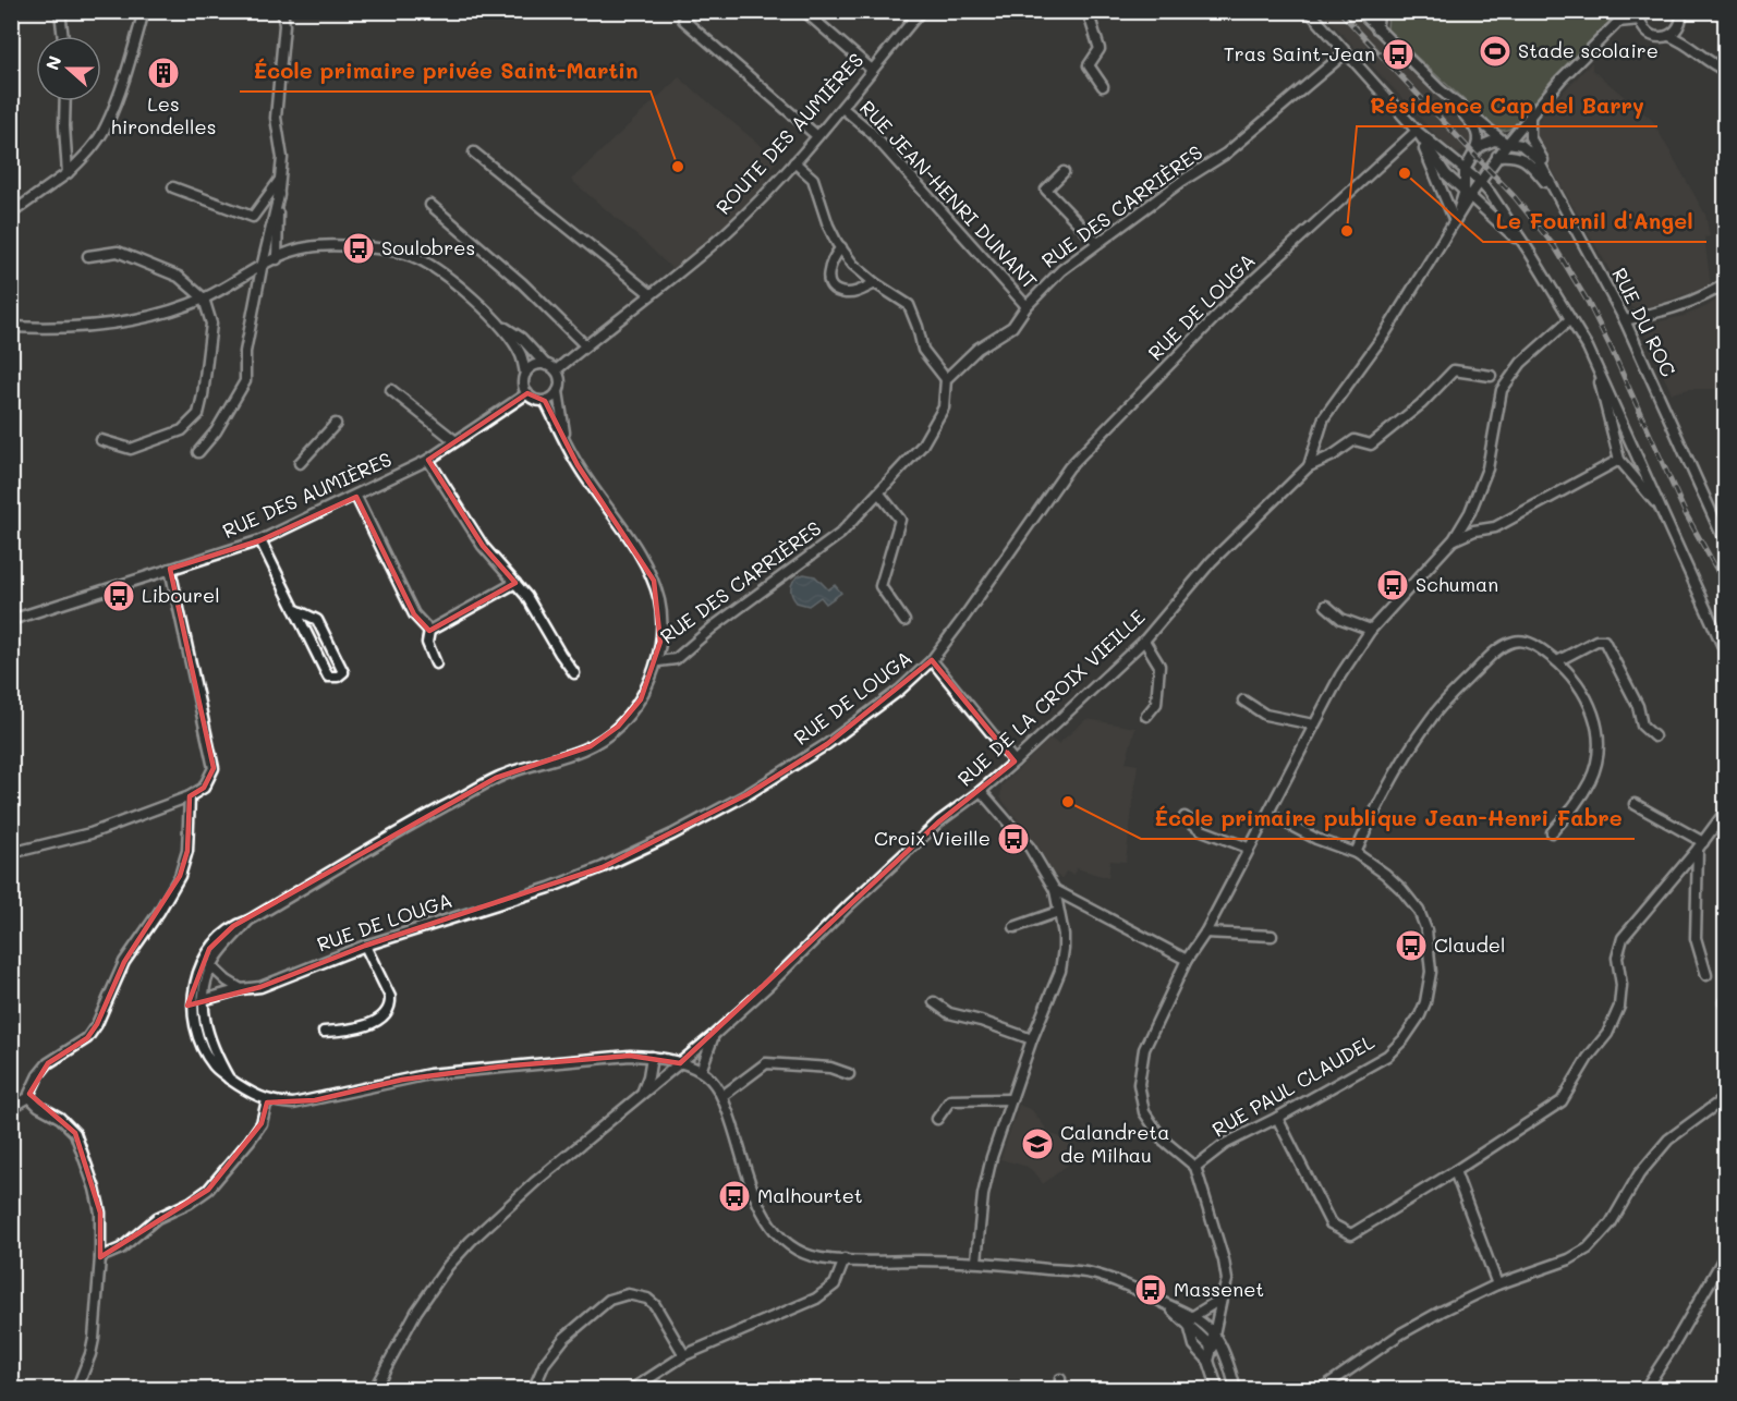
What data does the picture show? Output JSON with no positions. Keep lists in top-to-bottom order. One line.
{"streets":{"street":["ROUTE DES AUMIÈRES","RUE JEAN-HENRI DUNANT","RUE DES CARRIÈRES","RUE DE LOUGA","RUE DU ROC","RUE DES AUMIÈRES","RUE DE LA CROIX VIEILLE","RUE PAUL CLAUDEL"]},"crossings":[["ROUTE DES AUMIÈRES","RUE JEAN-HENRI DUNANT"],["ROUTE DES AUMIÈRES","RUE DES AUMIÈRES"],["RUE JEAN-HENRI DUNANT","RUE DES CARRIÈRES"],["RUE DU ROC","RUE DE LA CROIX VIEILLE"]],"places":{"sports":["Stade scolaire"],"bus stop":["Tras Saint-Jean","Soulobres","Schuman","Libourel","Croix Vieille","Claudel","Malhourtet","Massenet"],"building":["Les hirondelles"],"other":["École primaire privée Saint-Martin","Le Fournil d'Angel","Résidence Cap del Barry","École primaire publique Jean-Henri Fabre"],"school or university":["Calandreta de Milhau"]},"north":"left"}
